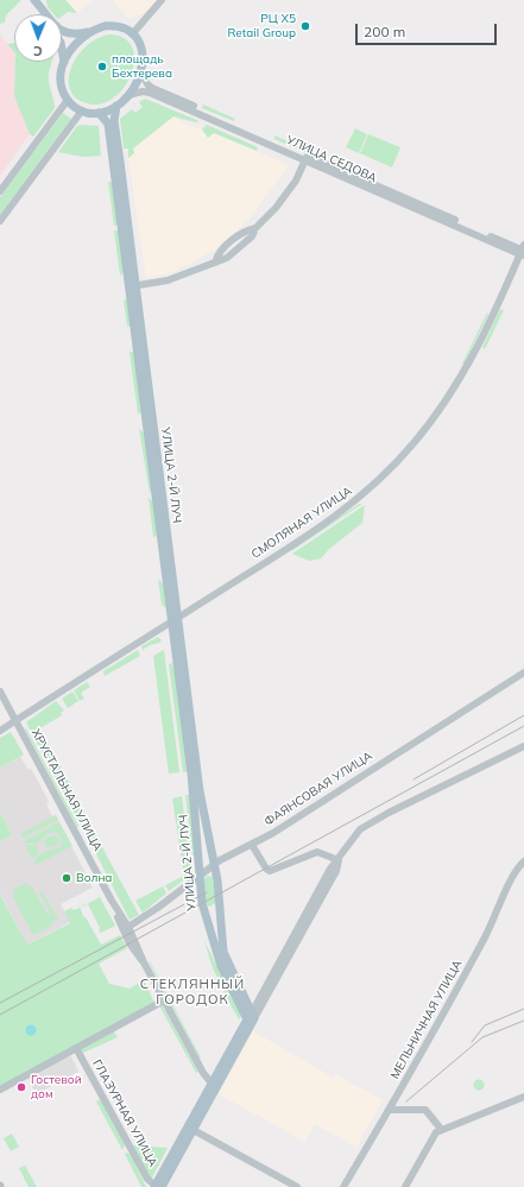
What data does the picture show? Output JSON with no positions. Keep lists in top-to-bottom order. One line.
{"streets":{"main road":["УЛИЦА 2-Й ЛУЧ"],"street":["УЛИЦА СЕДОВА","СМОЛЯНАЯ УЛИЦА","ФАЯНСОВАЯ УЛИЦА","ХРУСТАЛЬНАЯ УЛИЦА","МЕЛЬНИЧНАЯ УЛИЦА","ГЛАЗУРНАЯ УЛИЦА"]},"crossings":[["УЛИЦА СЕДОВА","УЛИЦА 2-Й ЛУЧ"],["УЛИЦА СЕДОВА","СМОЛЯНАЯ УЛИЦА"],["УЛИЦА 2-Й ЛУЧ","СМОЛЯНАЯ УЛИЦА"],["УЛИЦА 2-Й ЛУЧ","ФАЯНСОВАЯ УЛИЦА"],["СМОЛЯНАЯ УЛИЦА","ХРУСТАЛЬНАЯ УЛИЦА"],["ФАЯНСОВАЯ УЛИЦА","ХРУСТАЛЬНАЯ УЛИЦА"]],"districts":["СТЕКЛЯННЫЙ ГОРОДОК"],"places":["РЦ X5 Retail Group","площадь Бехтерева","Волна","Гостевой дом"],"scale_bar":"200 m","north":"bottom"}
